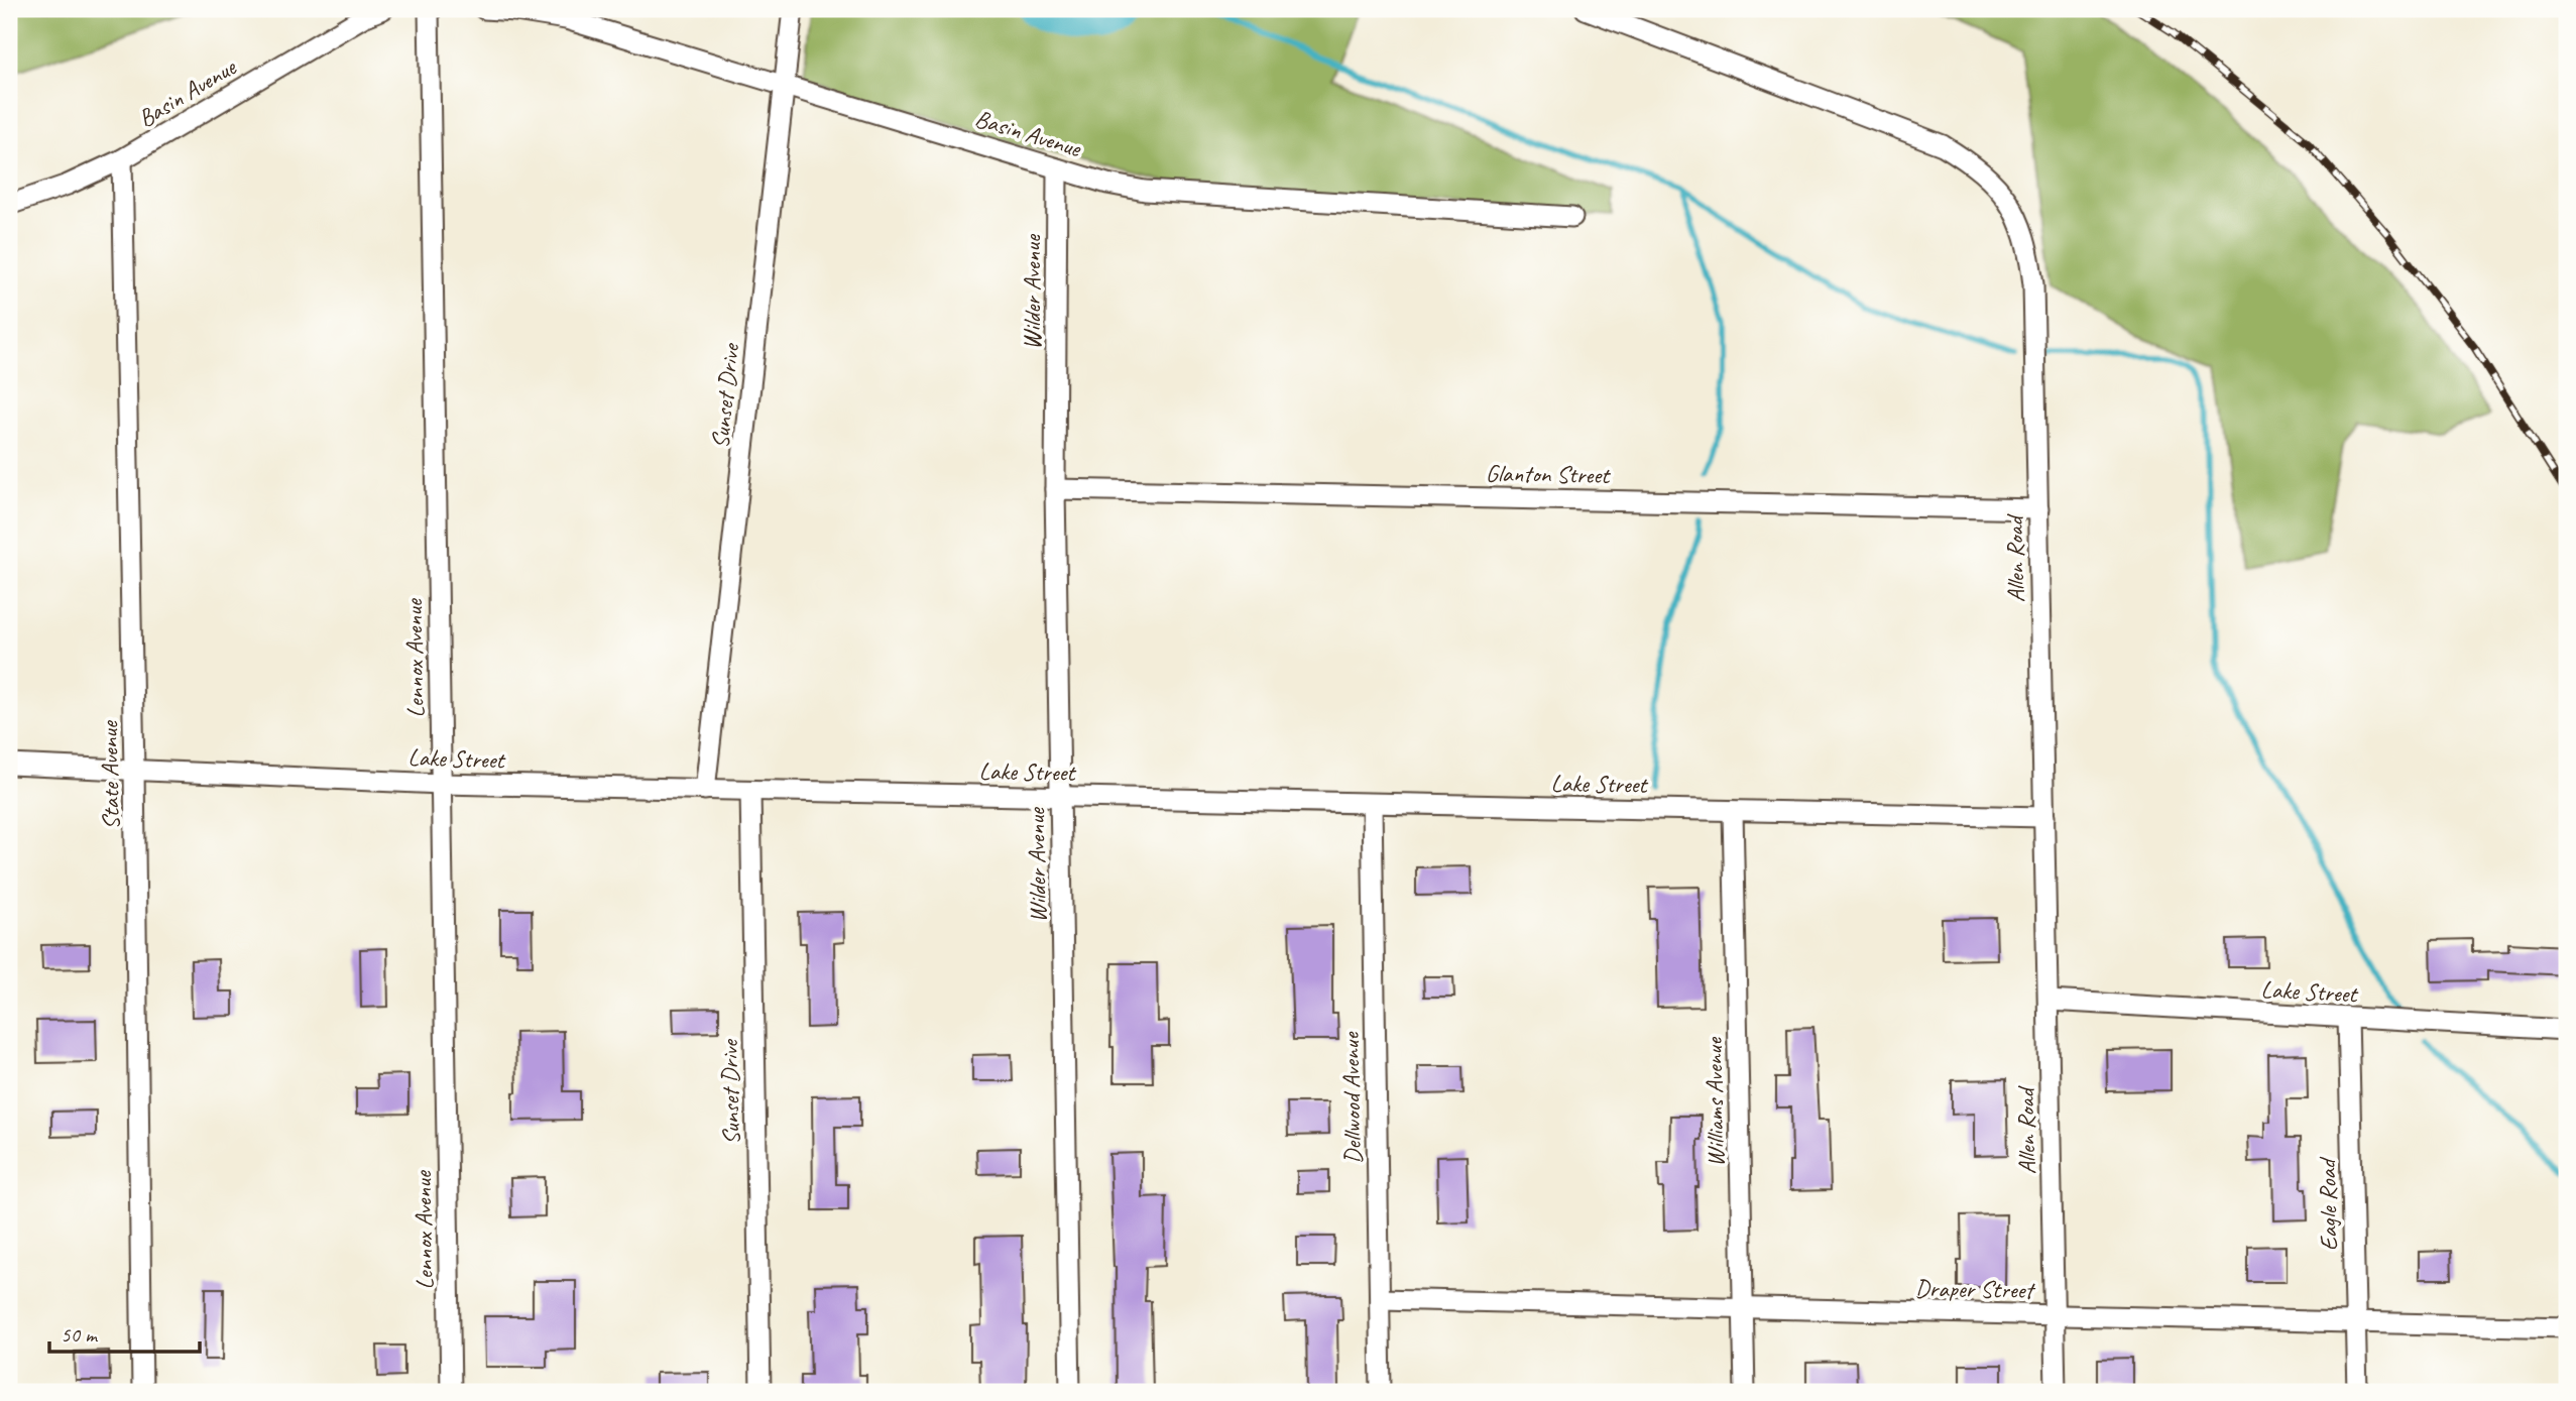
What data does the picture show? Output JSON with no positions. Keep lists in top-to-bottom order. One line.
{"streets":{"street":["Basin Avenue","Wilder Avenue","Sunset Drive","Glanton Street","Allen Road","Lennox Avenue","Lake Street","State Avenue","Dellwood Avenue","Williams Avenue","Eagle Road","Draper Street"]},"crossings":[["Basin Avenue","Wilder Avenue"],["Basin Avenue","Sunset Drive"],["Basin Avenue","State Avenue"],["Wilder Avenue","Glanton Street"],["Wilder Avenue","Lake Street"],["Sunset Drive","Lake Street"],["Glanton Street","Allen Road"],["Allen Road","Lake Street"],["Allen Road","Draper Street"],["Lennox Avenue","Lake Street"],["Lake Street","State Avenue"],["Lake Street","Dellwood Avenue"],["Lake Street","Williams Avenue"],["Lake Street","Eagle Road"],["Dellwood Avenue","Draper Street"],["Williams Avenue","Draper Street"],["Eagle Road","Draper Street"]],"scale_bar":"50 m"}
